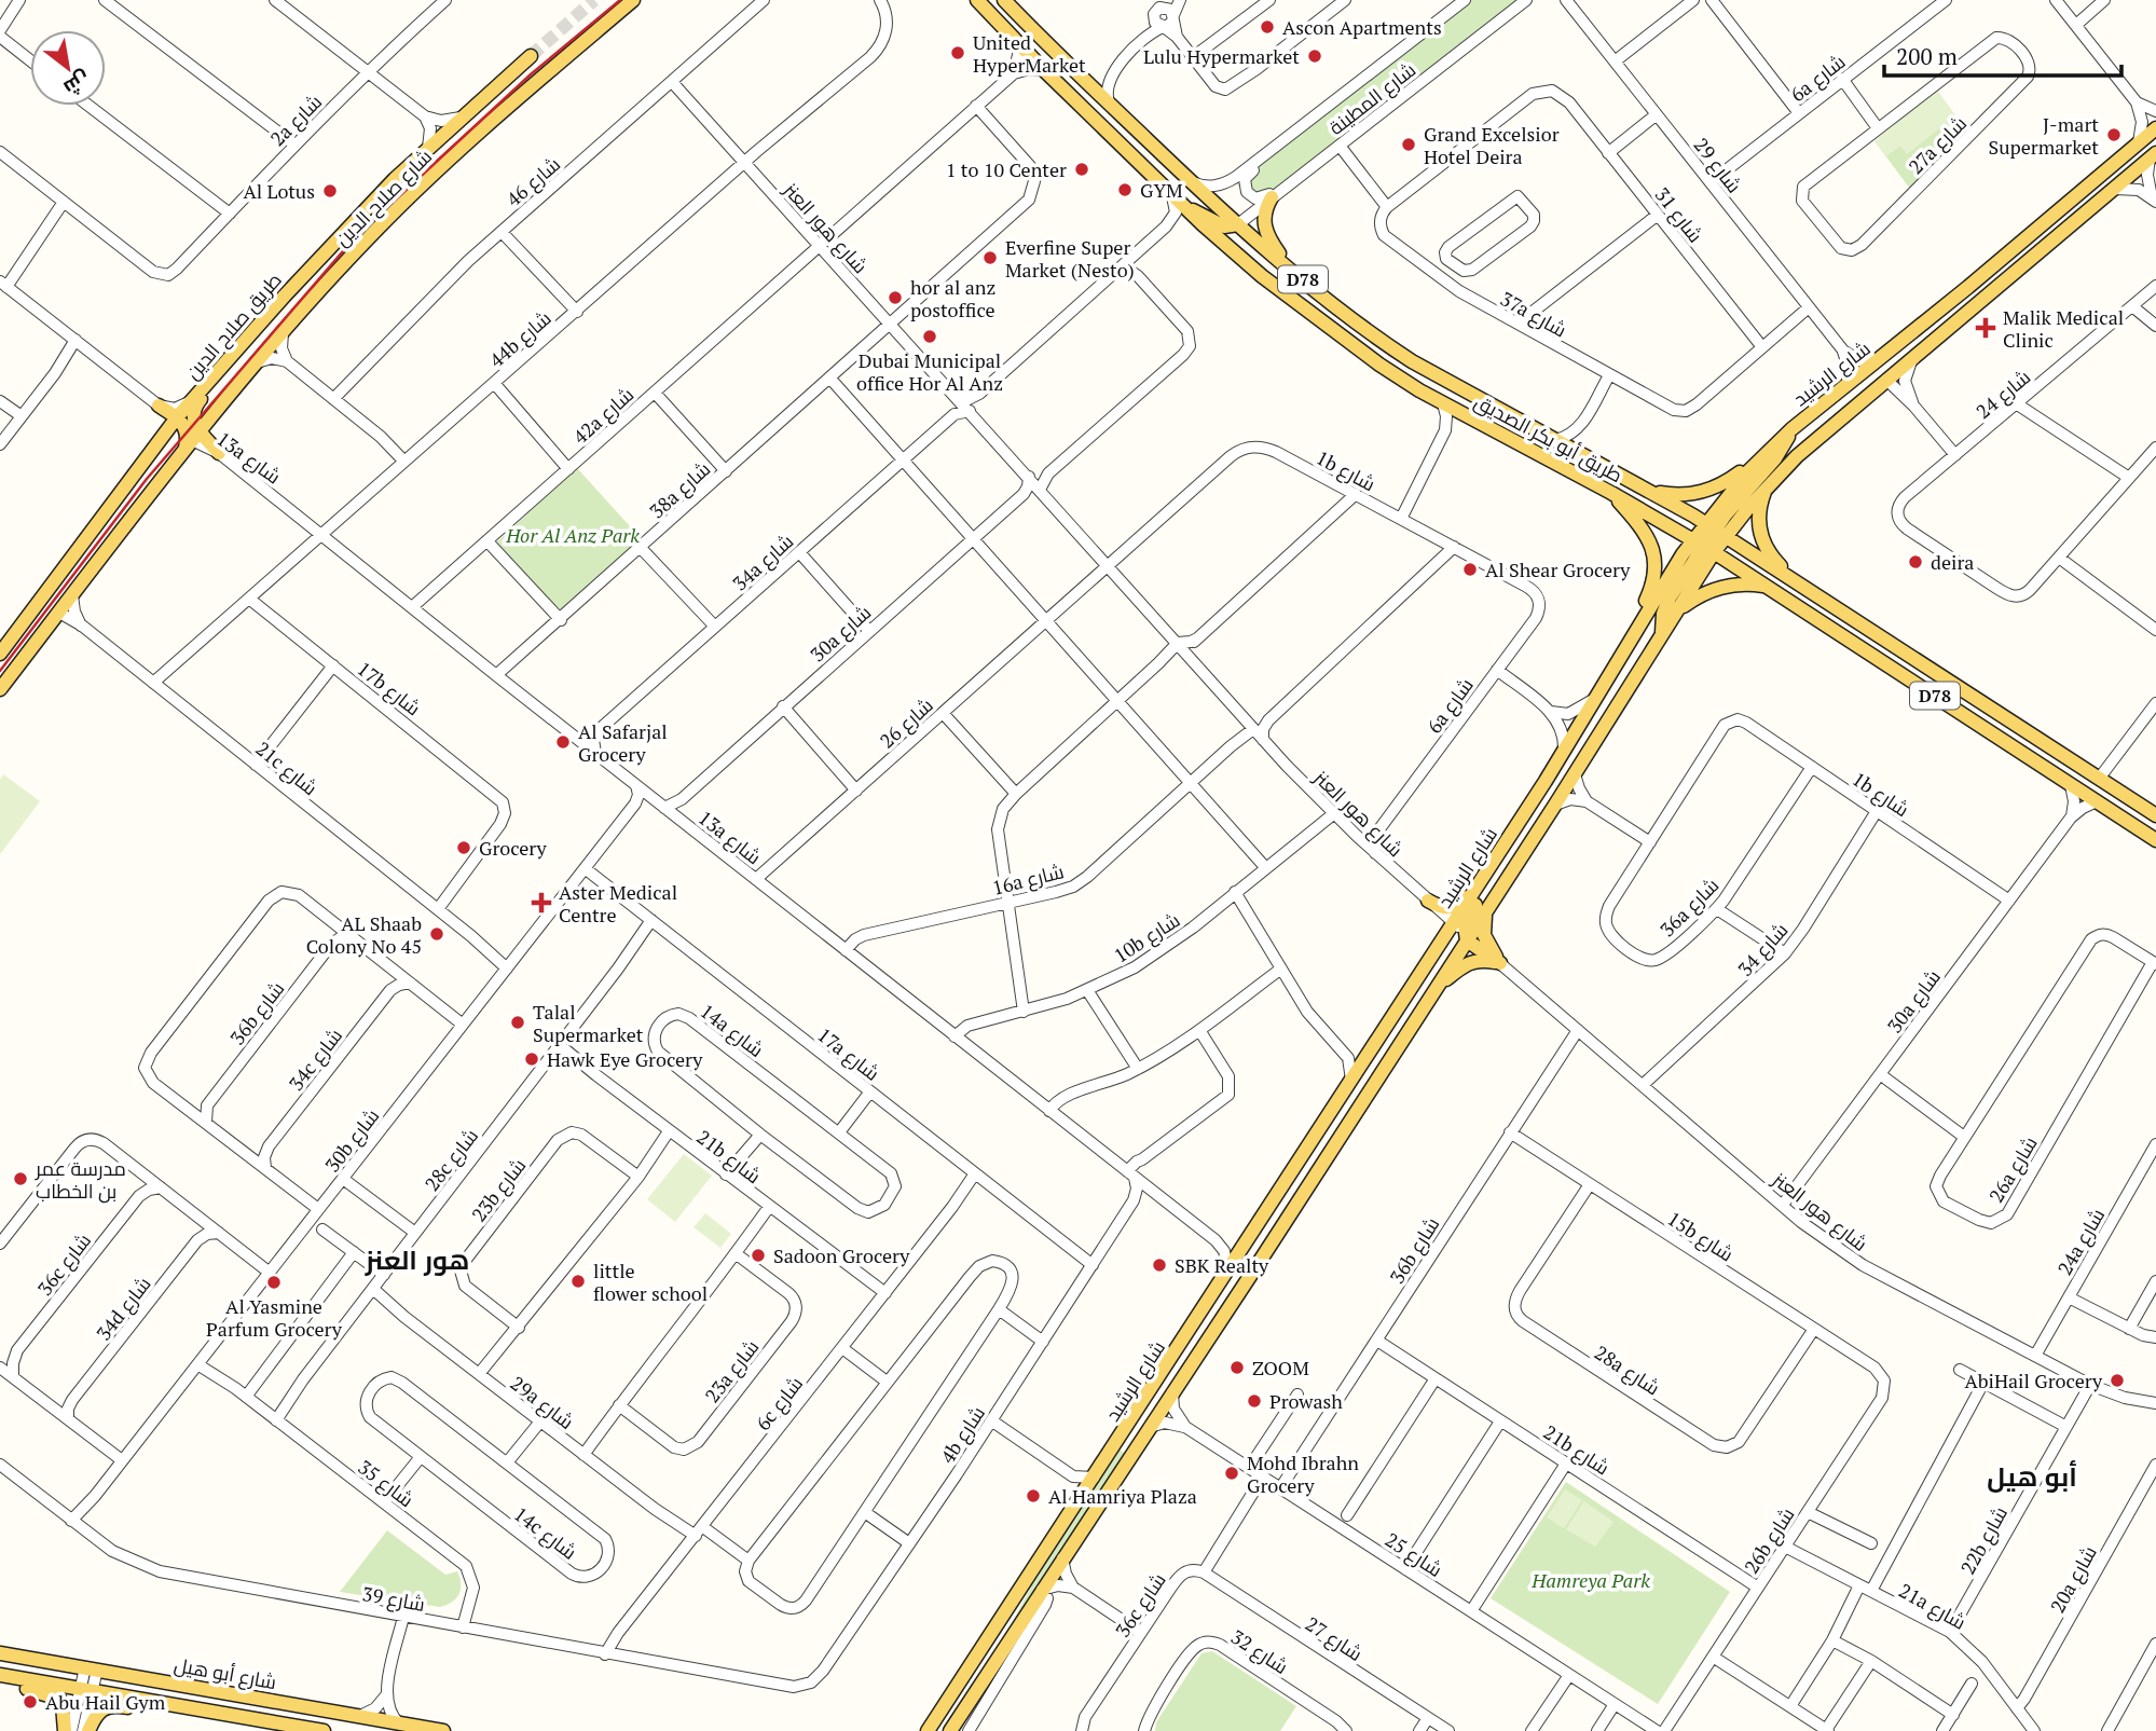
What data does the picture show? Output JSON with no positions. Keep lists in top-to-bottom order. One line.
{"streets":{"main road":["شارع صلاح الدين","D78","طريق صلاح الدين","شارع الرشيد","طريق أبو بكر الصديق","شارع أبو هيل"],"street":["6a شارع","شارع المطينة","2a شارع","27a شارع","شارع 29","شارع 46","شارع 31","شارع هور العنز","37a شارع","44b شارع","شارع 24","42a شارع","13a شارع","1b شارع","38a شارع","34a شارع","30a شارع","17b شارع","شارع 26","21c شارع","16a شارع","36a شارع","10b شارع","شارع 34","36b شارع","14a شارع","17a شارع","34c شارع","30b شارع","21b شارع","28c شارع","26a شارع","23b شارع","15b شارع","24a شارع","36c شارع","34d شارع","28a شارع","23a شارع","29a شارع","6c شارع","4b شارع","شارع 35","14c شارع","26b شارع","22b شارع","شارع 25","20a شارع","شارع 39","21a شارع","شارع 27","شارع 32"]},"crossings":[["6a شارع","شارع 29"],["6a شارع","شارع هور العنز"],["6a شارع","1b شارع"],["شارع المطينة","طريق أبو بكر الصديق"],["شارع 46","شارع هور العنز"],["شارع 31","37a شارع"],["شارع هور العنز","44b شارع"],["شارع هور العنز","شارع الرشيد"],["شارع هور العنز","42a شارع"],["شارع هور العنز","38a شارع"],["شارع هور العنز","34a شارع"],["شارع هور العنز","30a شارع"],["شارع هور العنز","شارع 26"],["شارع هور العنز","16a شارع"],["شارع هور العنز","10b شارع"],["شارع هور العنز","شارع 34"],["شارع هور العنز","36b شارع"],["شارع هور العنز","24a شارع"],["شارع هور العنز","22b شارع"],["44b شارع","13a شارع"],["44b شارع","17b شارع"],["44b شارع","21c شارع"],["شارع الرشيد","طريق أبو بكر الصديق"],["شارع الرشيد","13a شارع"],["42a شارع","13a شارع"],["42a شارع","38a شارع"],["طريق أبو بكر الصديق","30a شارع"],["13a شارع","38a شارع"],["13a شارع","34a شارع"],["13a شارع","30a شارع"],["13a شارع","شارع 26"],["13a شارع","16a شارع"],["13a شارع","10b شارع"],["13a شارع","30b شارع"],["13a شارع","4b شارع"],["1b شارع","30a شارع"],["1b شارع","شارع 26"],["1b شارع","36a شارع"],["1b شارع","شارع 34"],["17b شارع","21c شارع"],["21c شارع","30b شارع"],["36b شارع","21b شارع"],["36b شارع","15b شارع"],["36b شارع","شارع 25"],["17a شارع","30b شارع"],["17a شارع","28c شارع"],["17a شارع","6c شارع"],["17a شارع","4b شارع"],["30b شارع","شارع 35"],["30b شارع","شارع 39"],["21b شارع","28c شارع"],["21b شارع","6c شارع"],["21b شارع","26b شارع"],["28c شارع","29a شارع"],["28c شارع","شارع 35"],["15b شارع","28a شارع"],["15b شارع","26b شارع"],["36c شارع","شارع 27"],["29a شارع","6c شارع"],["6c شارع","شارع 39"],["4b شارع","شارع 39"],["شارع 35","شارع 39"],["26b شارع","21a شارع"],["22b شارع","21a شارع"],["20a شارع","21a شارع"]],"districts":["هور العنز","أبو هيل"],"parks":["Hor Al Anz Park","Hamreya Park"],"places":{"other":["Ascon Apartments","United HyperMarket","Lulu Hypermarket","J-mart Supermarket","Grand Excelsior Hotel Deira","1 to 10 Center","GYM","Al Lotus","Everfine Super Market (Nesto)","hor al anz postoffice","Dubai Municipal office Hor Al Anz","deira","Al Shear Grocery","Al Safarjal Grocery","Grocery","AL Shaab Colony No 45","Talal Supermarket","Hawk Eye Grocery","مدرسة عمر بن الخطاب","Sadoon Grocery","SBK Realty","little flower school","Al Yasmine Parfum Grocery","ZOOM","AbiHail Grocery","Prowash","Mohd Ibrahn Grocery","Al Hamriya Plaza","Abu Hail Gym"],"health":["Malik Medical Clinic","Aster Medical Centre"]},"scale_bar":"200 m","north":"bottom right"}
